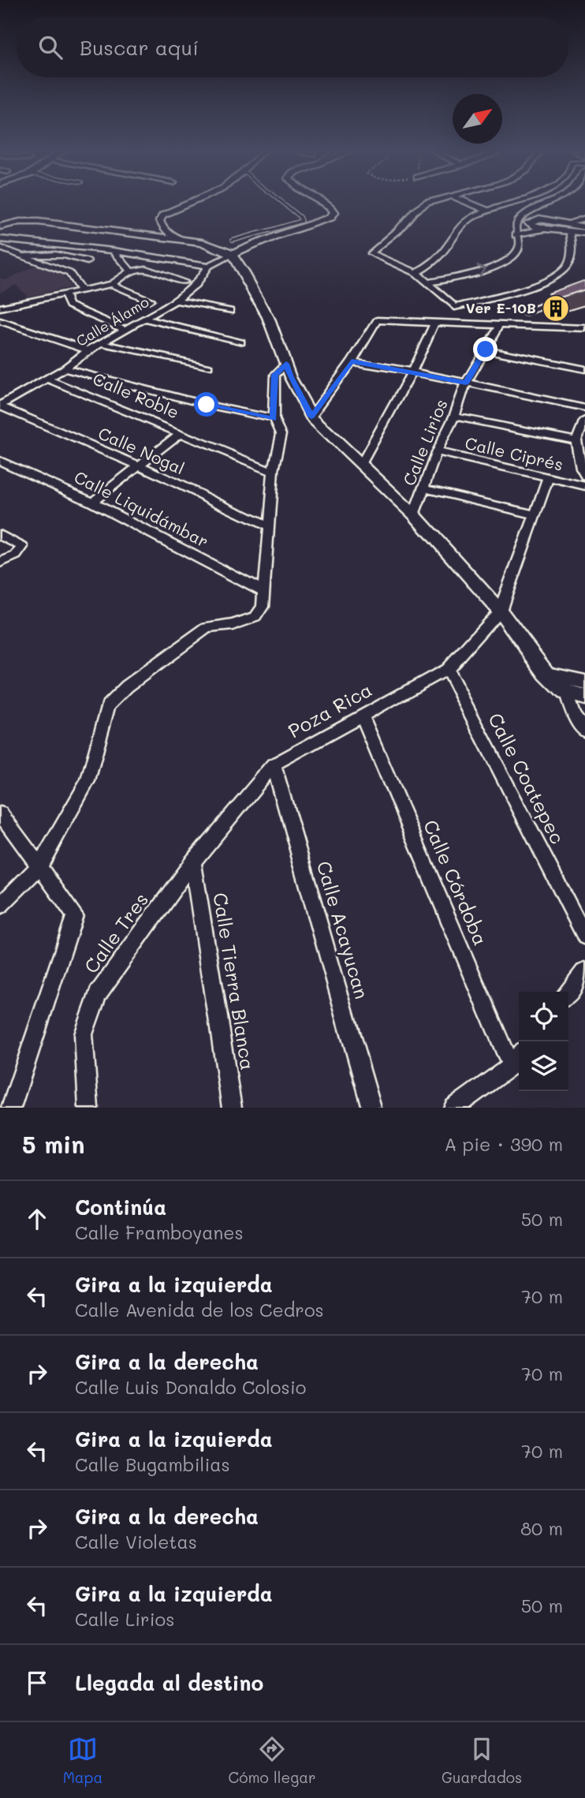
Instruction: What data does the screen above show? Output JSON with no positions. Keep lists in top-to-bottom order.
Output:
{
  "streets": {
    "street": [
      "Calle Álamo",
      "Calle Roble",
      "Calle Lirios",
      "Calle Nogal",
      "Calle Ciprés",
      "Calle Liquidámbar",
      "Poza Rica",
      "Calle Coatepec",
      "Calle Córdoba",
      "Calle Acayucan",
      "Calle Tres",
      "Calle Tierra Blanca"
    ]
  },
  "crossings": [
    ["Calle Álamo", "Calle Roble"],
    ["Calle Álamo", "Calle Nogal"],
    ["Calle Lirios", "Calle Ciprés"],
    ["Poza Rica", "Calle Coatepec"],
    ["Poza Rica", "Calle Córdoba"],
    ["Poza Rica", "Calle Acayucan"],
    ["Poza Rica", "Calle Tres"],
    ["Poza Rica", "Calle Tierra Blanca"],
    ["Calle Tres", "Calle Tierra Blanca"]
  ],
  "places": {
    "building": ["Ver E-10B"]
  },
  "north": "top right",
  "page": {
    "search": "Buscar aquí",
    "heading": ["5 min", "A pie · 390 m"],
    "list": [
      ["Continúa", "Calle Framboyanes", "50 m"],
      ["Gira a la izquierda", "Calle Avenida de los Cedros", "70 m"],
      ["Gira a la derecha", "Calle Luis Donaldo Colosio", "70 m"],
      ["Gira a la izquierda", "Calle Bugambilias", "70 m"],
      ["Gira a la derecha", "Calle Violetas", "80 m"],
      ["Gira a la izquierda", "Calle Lirios", "50 m"],
      "Llegada al destino"
    ],
    "nav": ["Mapa", "Cómo llegar", "Guardados"]
  }
}
